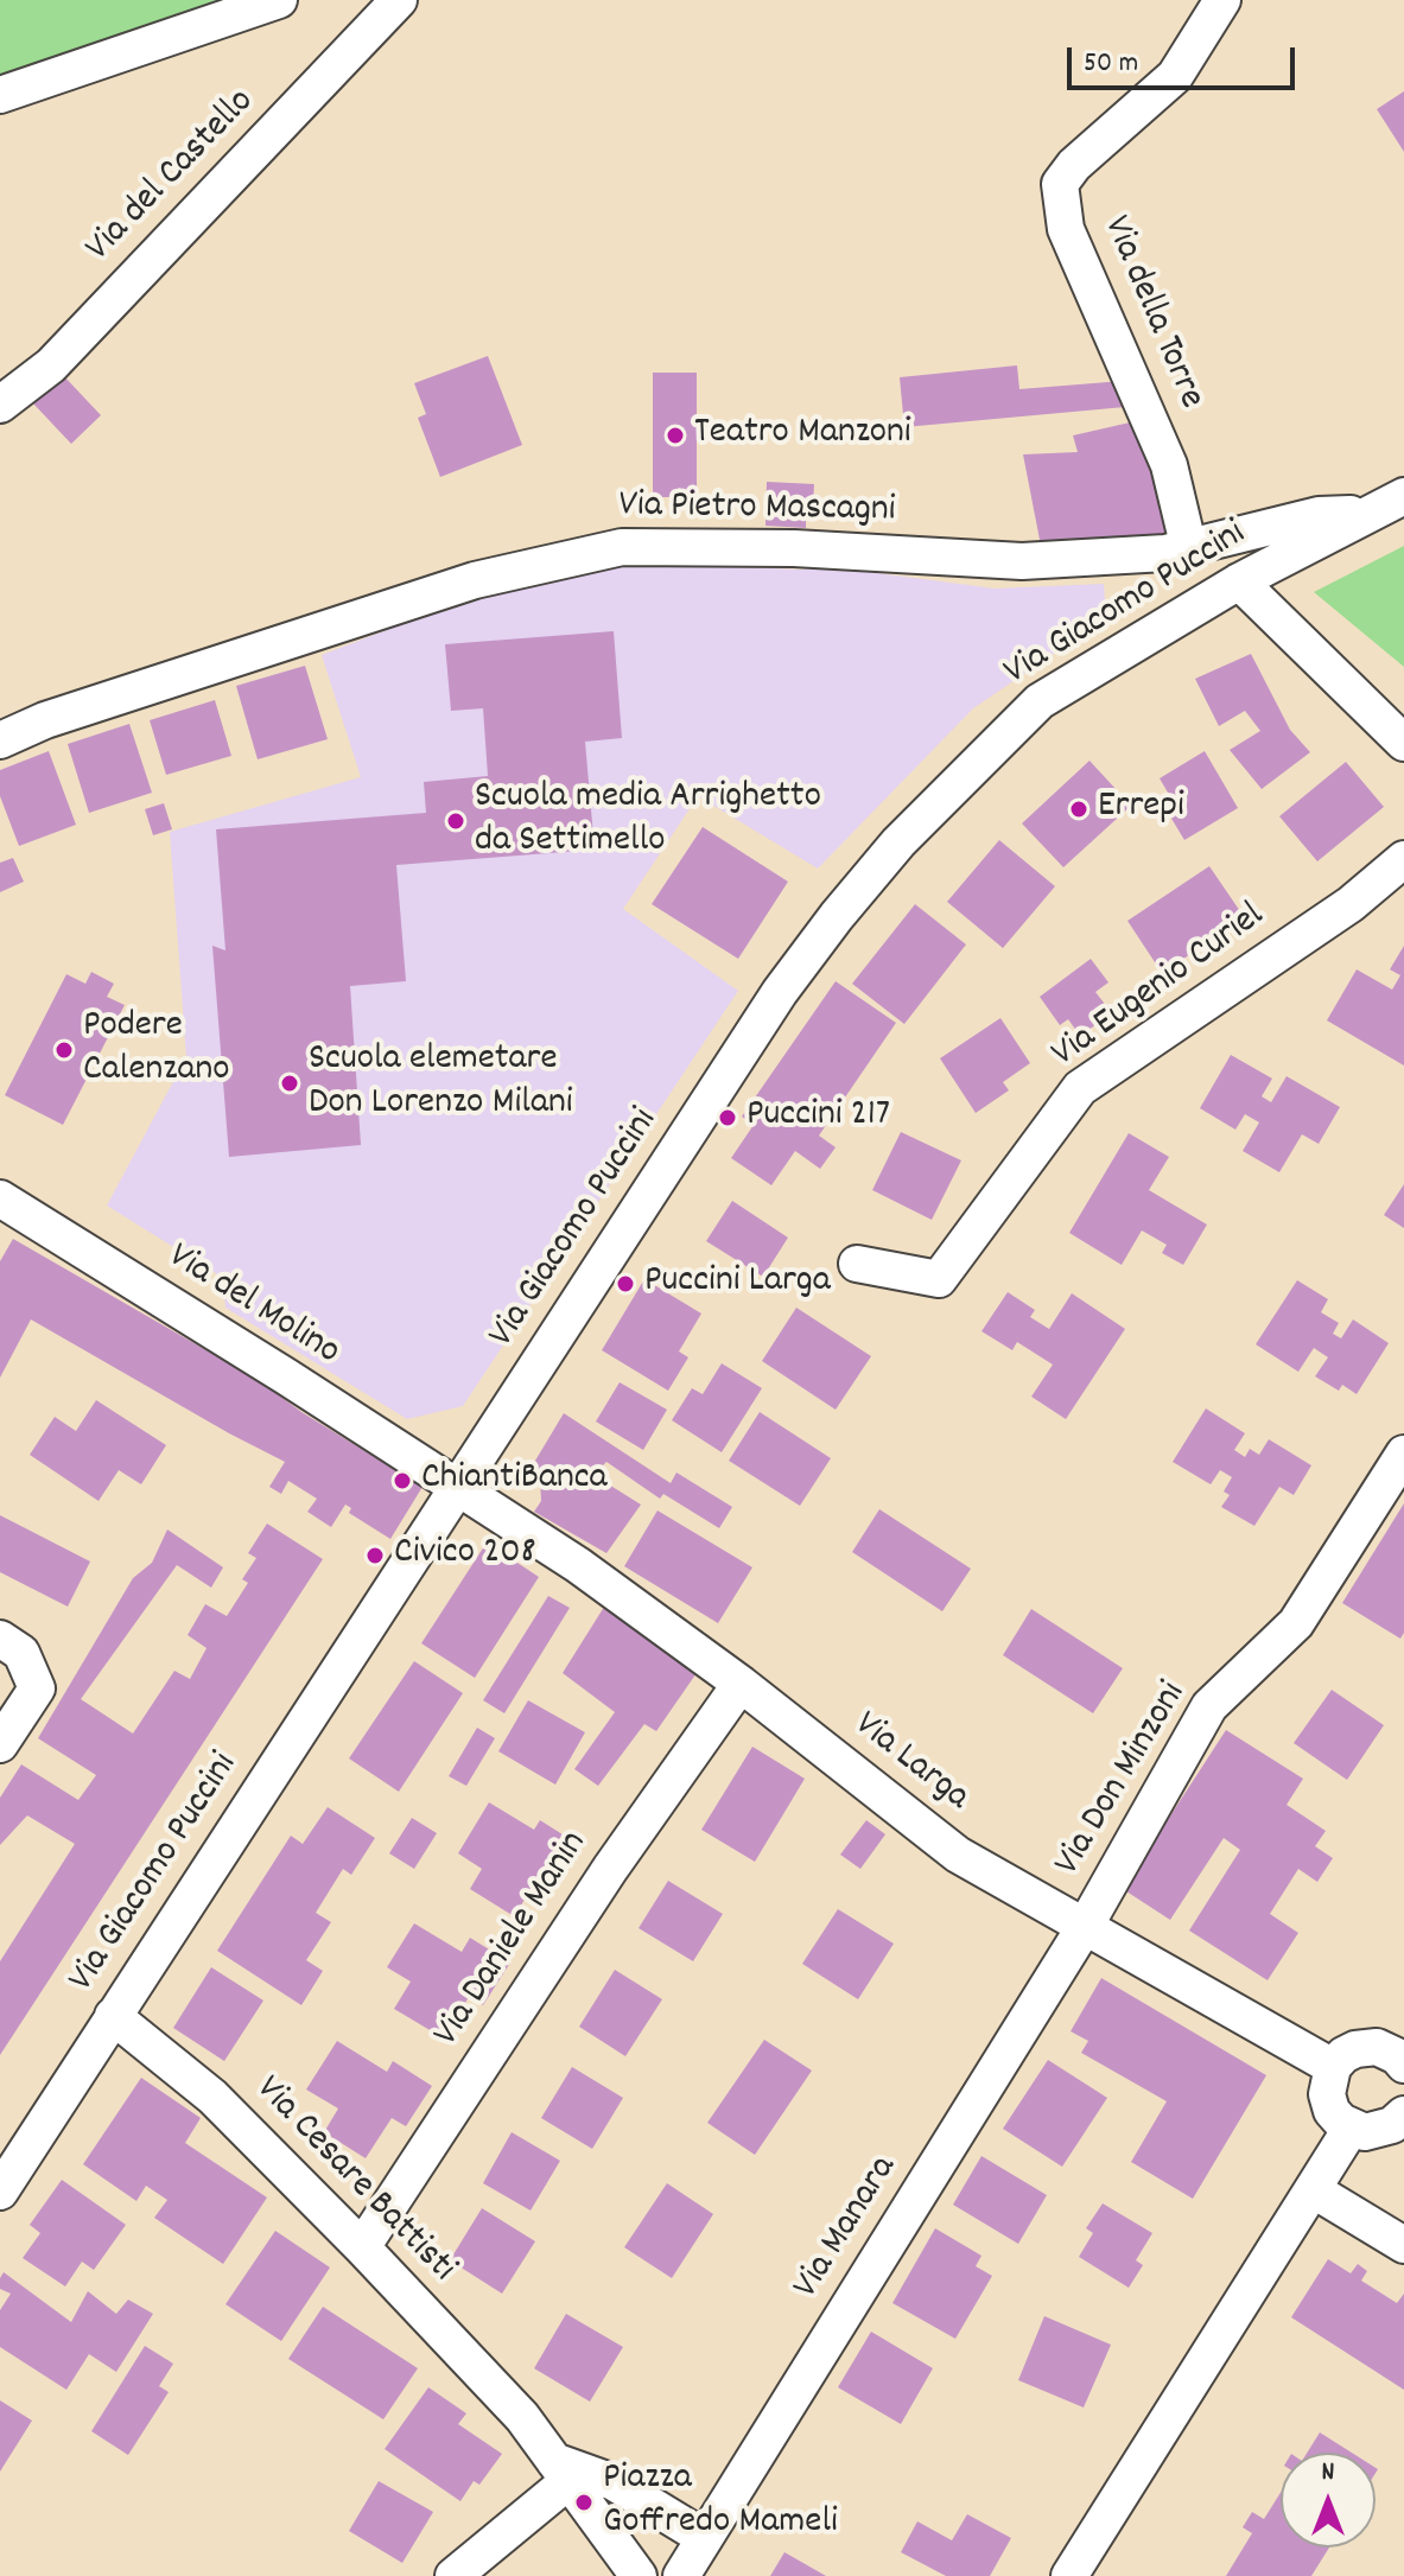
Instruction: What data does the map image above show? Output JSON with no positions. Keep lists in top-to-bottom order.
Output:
{
  "streets": {
    "street": [
      "Via del Castello",
      "Via della Torre",
      "Via Pietro Mascagni",
      "Via Giacomo Puccini",
      "Via Eugenio Curiel",
      "Via del Molino",
      "Via Larga",
      "Via Don Minzoni",
      "Via Daniele Manin",
      "Via Cesare Battisti",
      "Via Manara"
    ]
  },
  "crossings": [
    ["Via della Torre", "Via Pietro Mascagni"],
    ["Via Pietro Mascagni", "Via Giacomo Puccini"],
    ["Via Giacomo Puccini", "Via del Molino"],
    ["Via Giacomo Puccini", "Via Larga"],
    ["Via Giacomo Puccini", "Via Cesare Battisti"],
    ["Via del Molino", "Via Larga"],
    ["Via Larga", "Via Don Minzoni"],
    ["Via Larga", "Via Daniele Manin"],
    ["Via Larga", "Via Manara"],
    ["Via Don Minzoni", "Via Manara"],
    ["Via Daniele Manin", "Via Cesare Battisti"]
  ],
  "places": [
    "Teatro Manzoni",
    "Errepi",
    "Scuola media Arrighetto da Settimello",
    "Podere Calenzano",
    "Scuola elemetare Don Lorenzo Milani",
    "Puccini 217",
    "Puccini Larga",
    "ChiantiBanca",
    "Civico 208",
    "Piazza Goffredo Mameli"
  ],
  "scale_bar": "50 m",
  "north": "top"
}
